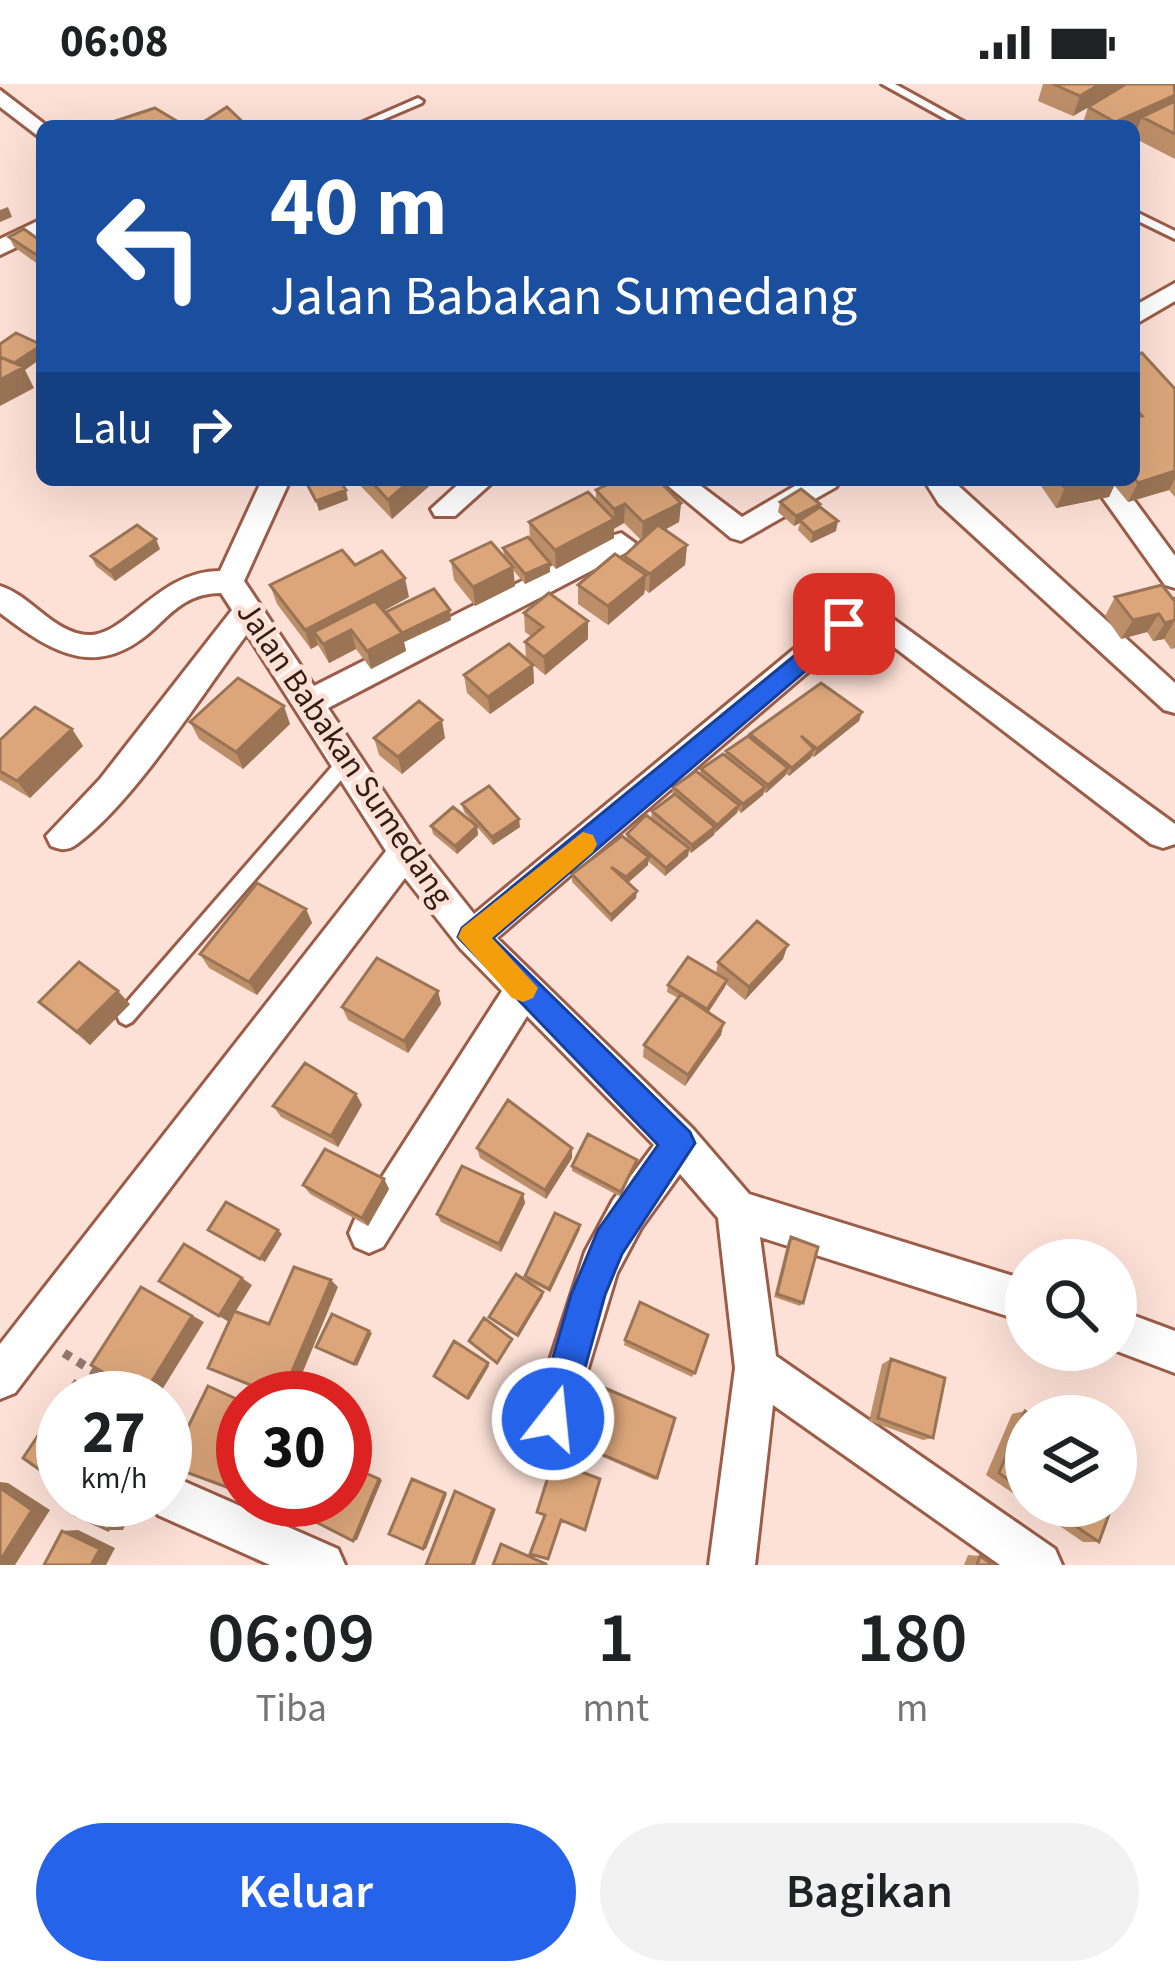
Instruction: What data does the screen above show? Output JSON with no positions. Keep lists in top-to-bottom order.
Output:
{
  "streets": {
    "street": ["Jalan Babakan Sumedang"]
  },
  "page": {
    "status": "06:08",
    "turn": ["40 m", "Jalan Babakan Sumedang"],
    "then": "Lalu",
    "speed": "27 km/h",
    "limit": "30",
    "eta": [
      "06:09",
      "Tiba",
      "1",
      "mnt",
      "180",
      "m"
    ],
    "buttons": ["Keluar", "Bagikan"]
  }
}
